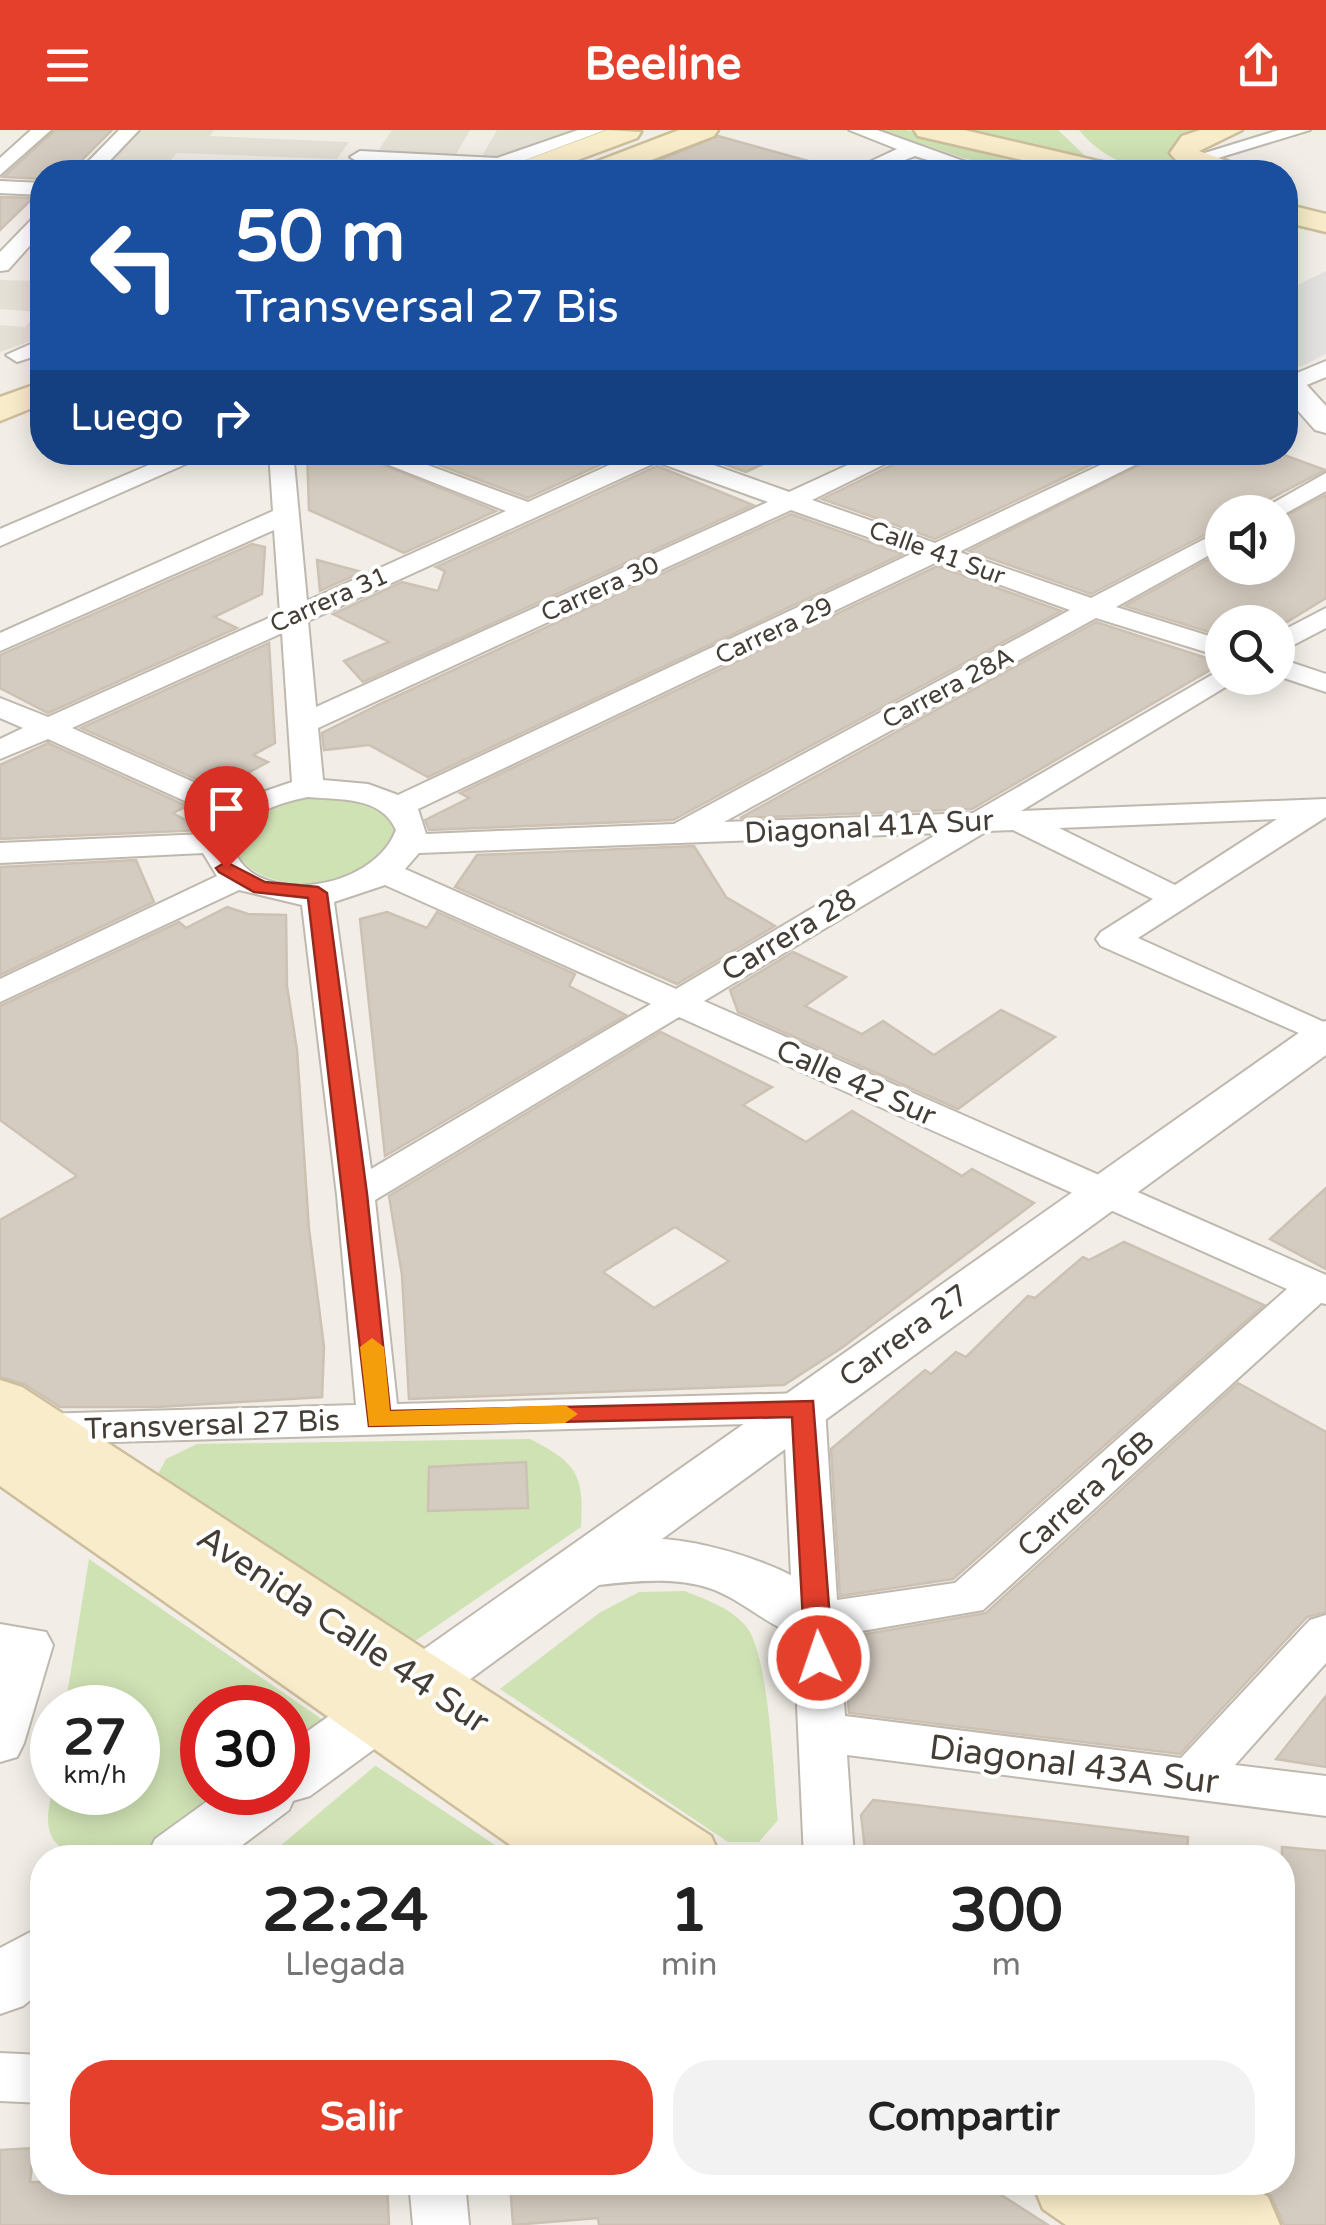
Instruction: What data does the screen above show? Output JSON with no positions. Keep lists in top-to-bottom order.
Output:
{
  "streets": {
    "main road": ["Avenida Calle 44 Sur"],
    "street": [
      "Calle 41 Sur",
      "Carrera 30",
      "Carrera 31",
      "Carrera 29",
      "Carrera 28A",
      "Diagonal 41A Sur",
      "Carrera 28",
      "Calle 42 Sur",
      "Carrera 27",
      "Transversal 27 Bis",
      "Carrera 26B",
      "Diagonal 43A Sur"
    ]
  },
  "crossings": [
    ["Calle 41 Sur", "Carrera 30"],
    ["Calle 41 Sur", "Carrera 29"],
    ["Calle 41 Sur", "Carrera 28A"],
    ["Carrera 28A", "Diagonal 41A Sur"],
    ["Diagonal 41A Sur", "Carrera 28"],
    ["Carrera 28", "Calle 42 Sur"],
    ["Calle 42 Sur", "Carrera 27"],
    ["Calle 42 Sur", "Carrera 26B"],
    ["Carrera 27", "Transversal 27 Bis"],
    ["Carrera 27", "Avenida Calle 44 Sur"],
    ["Transversal 27 Bis", "Avenida Calle 44 Sur"]
  ],
  "page": {
    "header": "Beeline",
    "turn": ["50 m", "Transversal 27 Bis"],
    "then": "Luego",
    "speed": "27 km/h",
    "limit": "30",
    "eta": [
      "22:24",
      "Llegada",
      "1",
      "min",
      "300",
      "m"
    ],
    "buttons": ["Salir", "Compartir"]
  }
}
